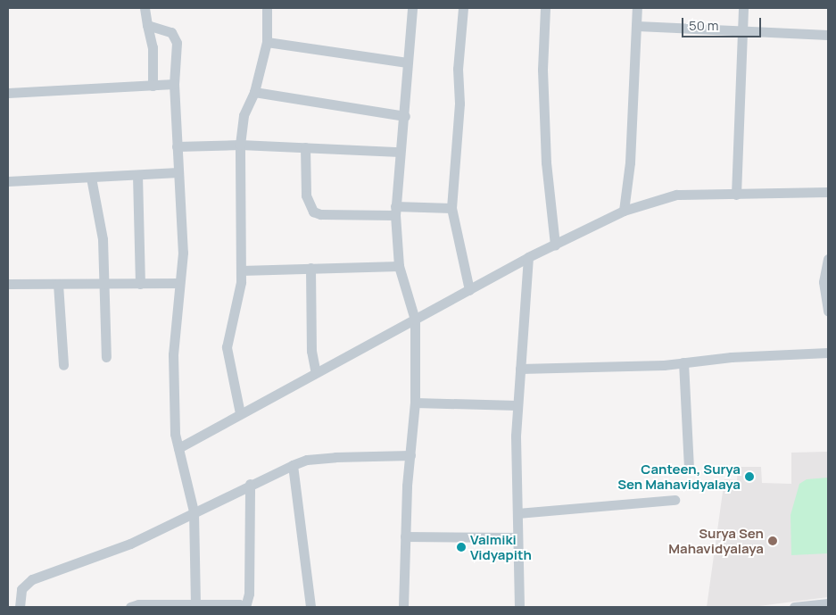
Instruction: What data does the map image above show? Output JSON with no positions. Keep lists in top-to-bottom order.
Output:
{
  "places": ["Canteen, Surya Sen Mahavidyalaya", "Surya Sen Mahavidyalaya", "Valmiki Vidyapith"],
  "scale_bar": "50 m"
}
